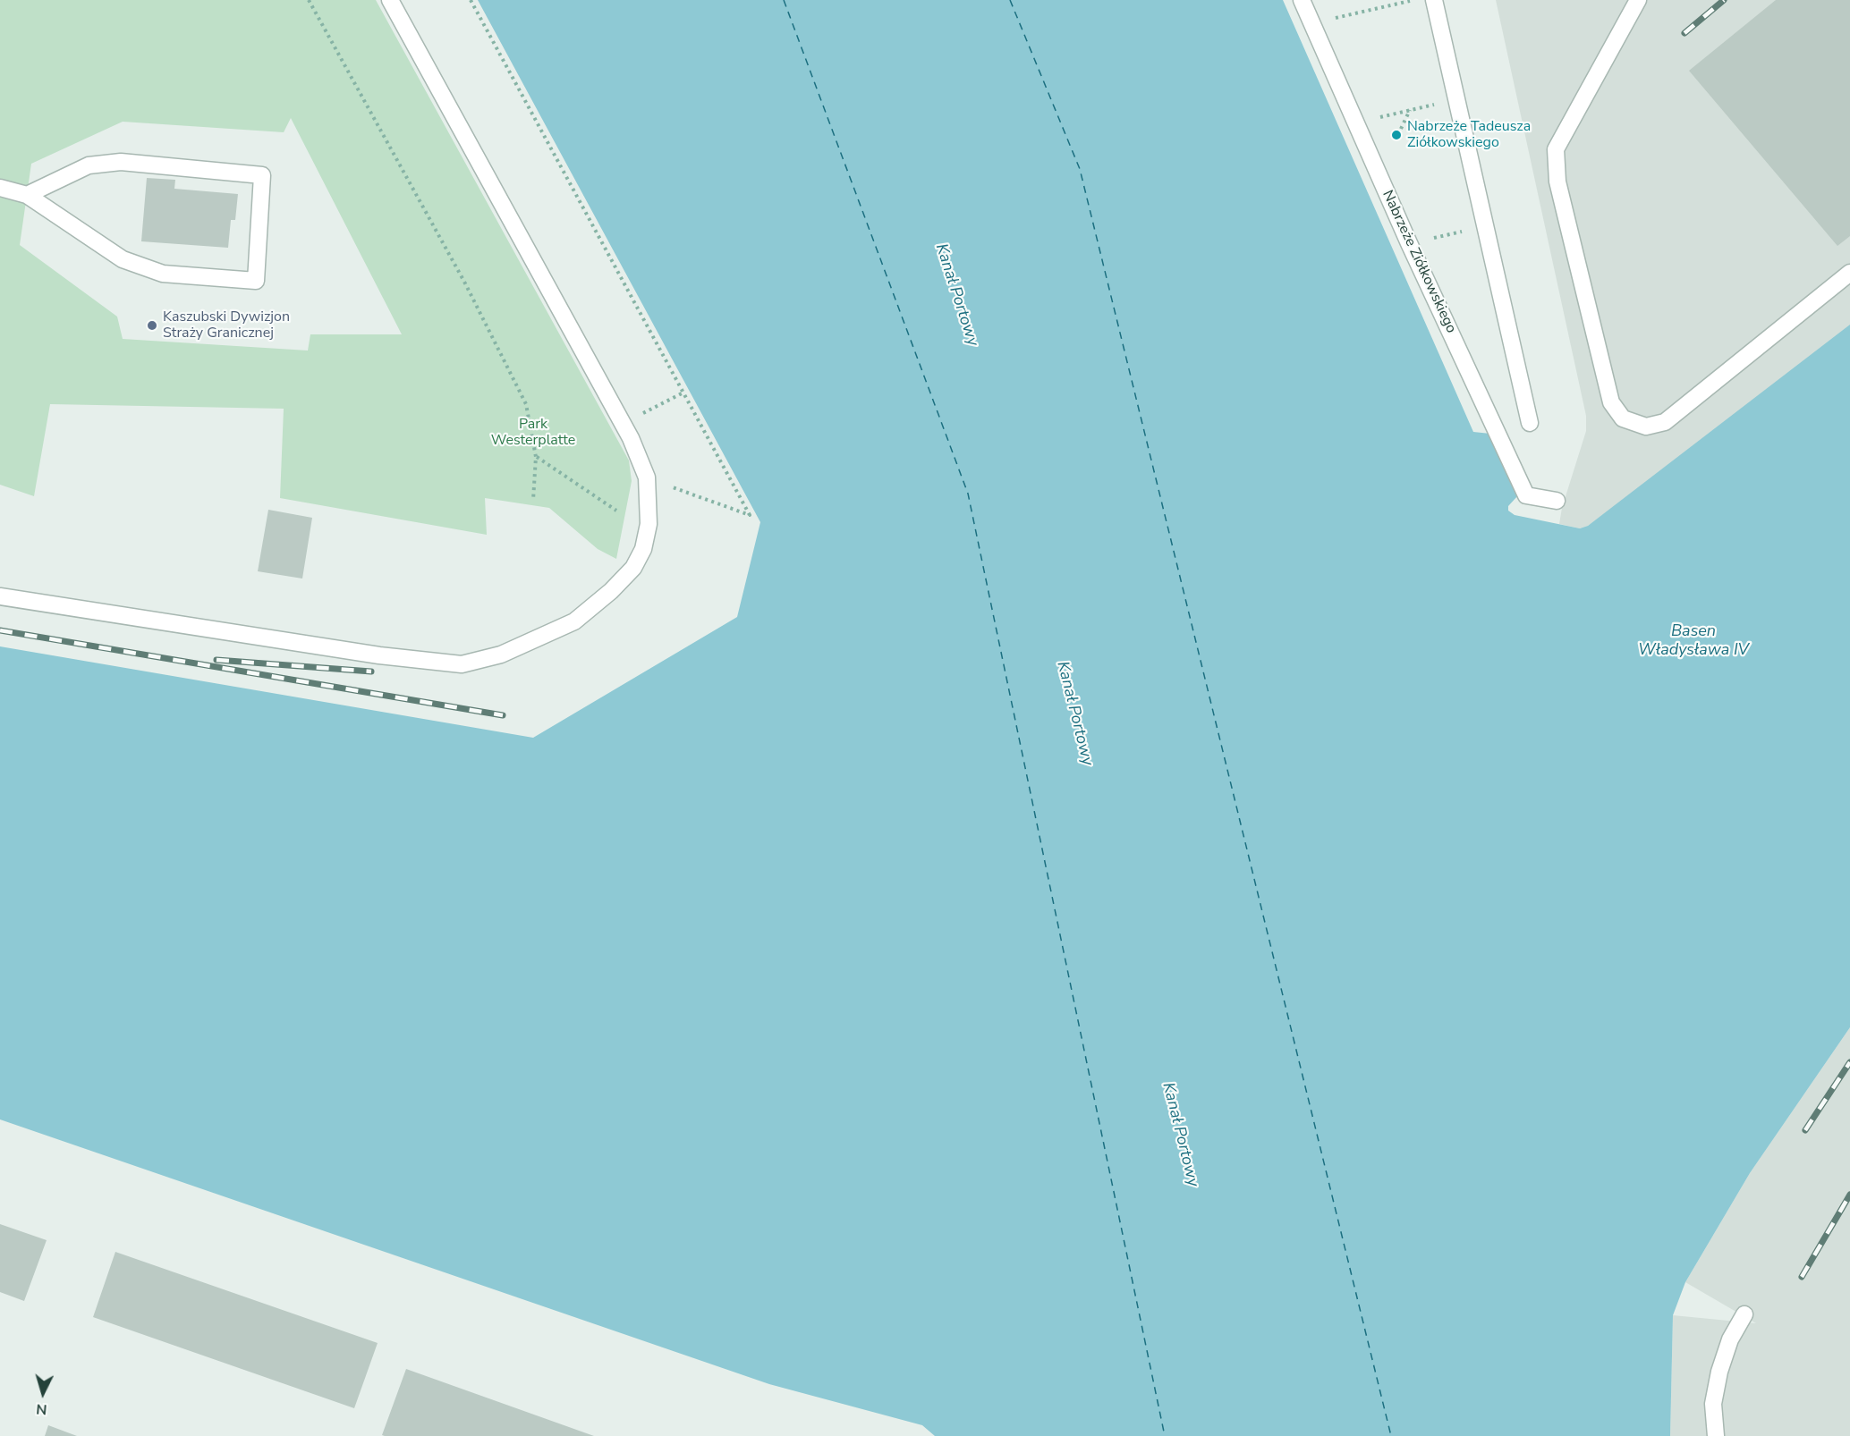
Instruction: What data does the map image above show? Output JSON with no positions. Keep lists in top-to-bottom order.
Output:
{
  "streets": {
    "street": ["Nabrzeże Ziółkowskiego"]
  },
  "water": ["Kanał Portowy", "Basen Władysława IV"],
  "parks": ["Park Westerplatte"],
  "places": ["Nabrzeże Tadeusza Ziółkowskiego", "Kaszubski Dywizjon Straży Granicznej"],
  "north": "bottom"
}
